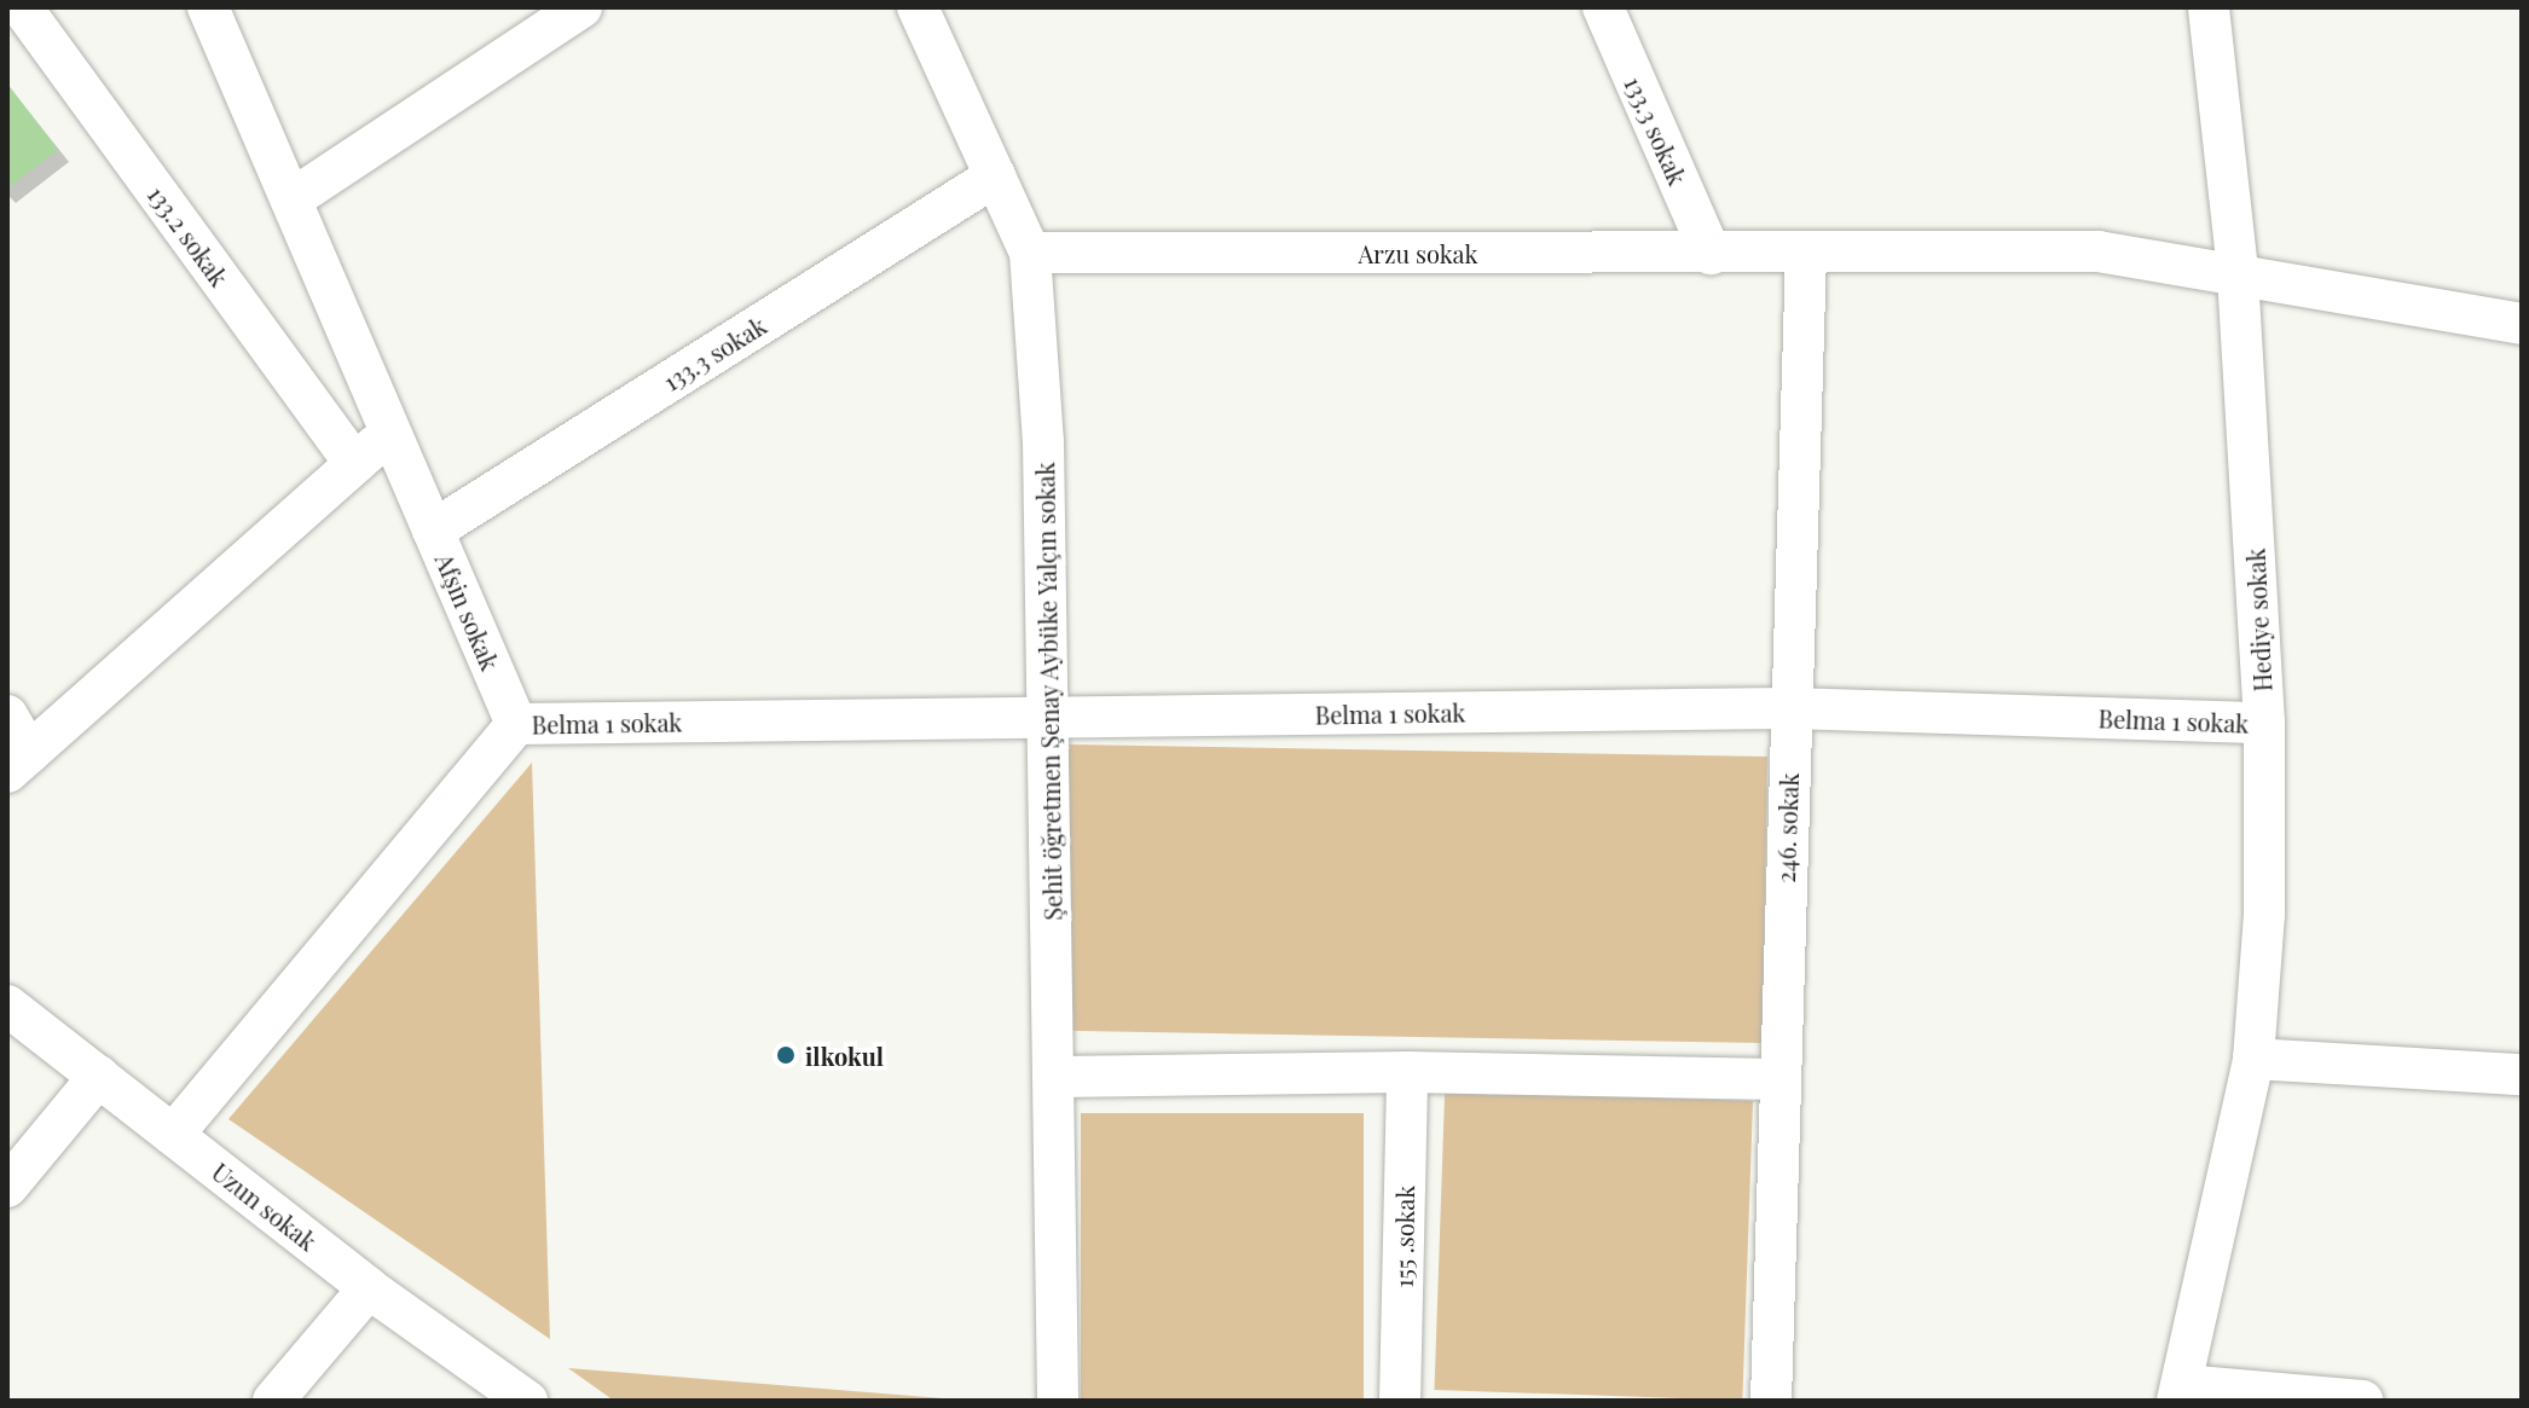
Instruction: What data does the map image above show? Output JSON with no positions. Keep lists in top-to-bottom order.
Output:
{
  "streets": {
    "street": [
      "133.3 sokak",
      "133.2 sokak",
      "Arzu sokak",
      "Afşin sokak",
      "Hediye sokak",
      "Şehit öğretmen Şenay Aybüke Yalçın sokak",
      "Belma 1 sokak",
      "246. sokak",
      "Uzun sokak",
      "155 .sokak"
    ]
  },
  "crossings": [
    ["133.3 sokak", "Arzu sokak"],
    ["133.3 sokak", "Afşin sokak"],
    ["133.3 sokak", "Şehit öğretmen Şenay Aybüke Yalçın sokak"],
    ["Arzu sokak", "Hediye sokak"],
    ["Arzu sokak", "Şehit öğretmen Şenay Aybüke Yalçın sokak"],
    ["Arzu sokak", "246. sokak"],
    ["Afşin sokak", "Belma 1 sokak"],
    ["Hediye sokak", "Belma 1 sokak"],
    ["Şehit öğretmen Şenay Aybüke Yalçın sokak", "Belma 1 sokak"],
    ["Belma 1 sokak", "246. sokak"]
  ],
  "places": ["ilkokul"]
}
